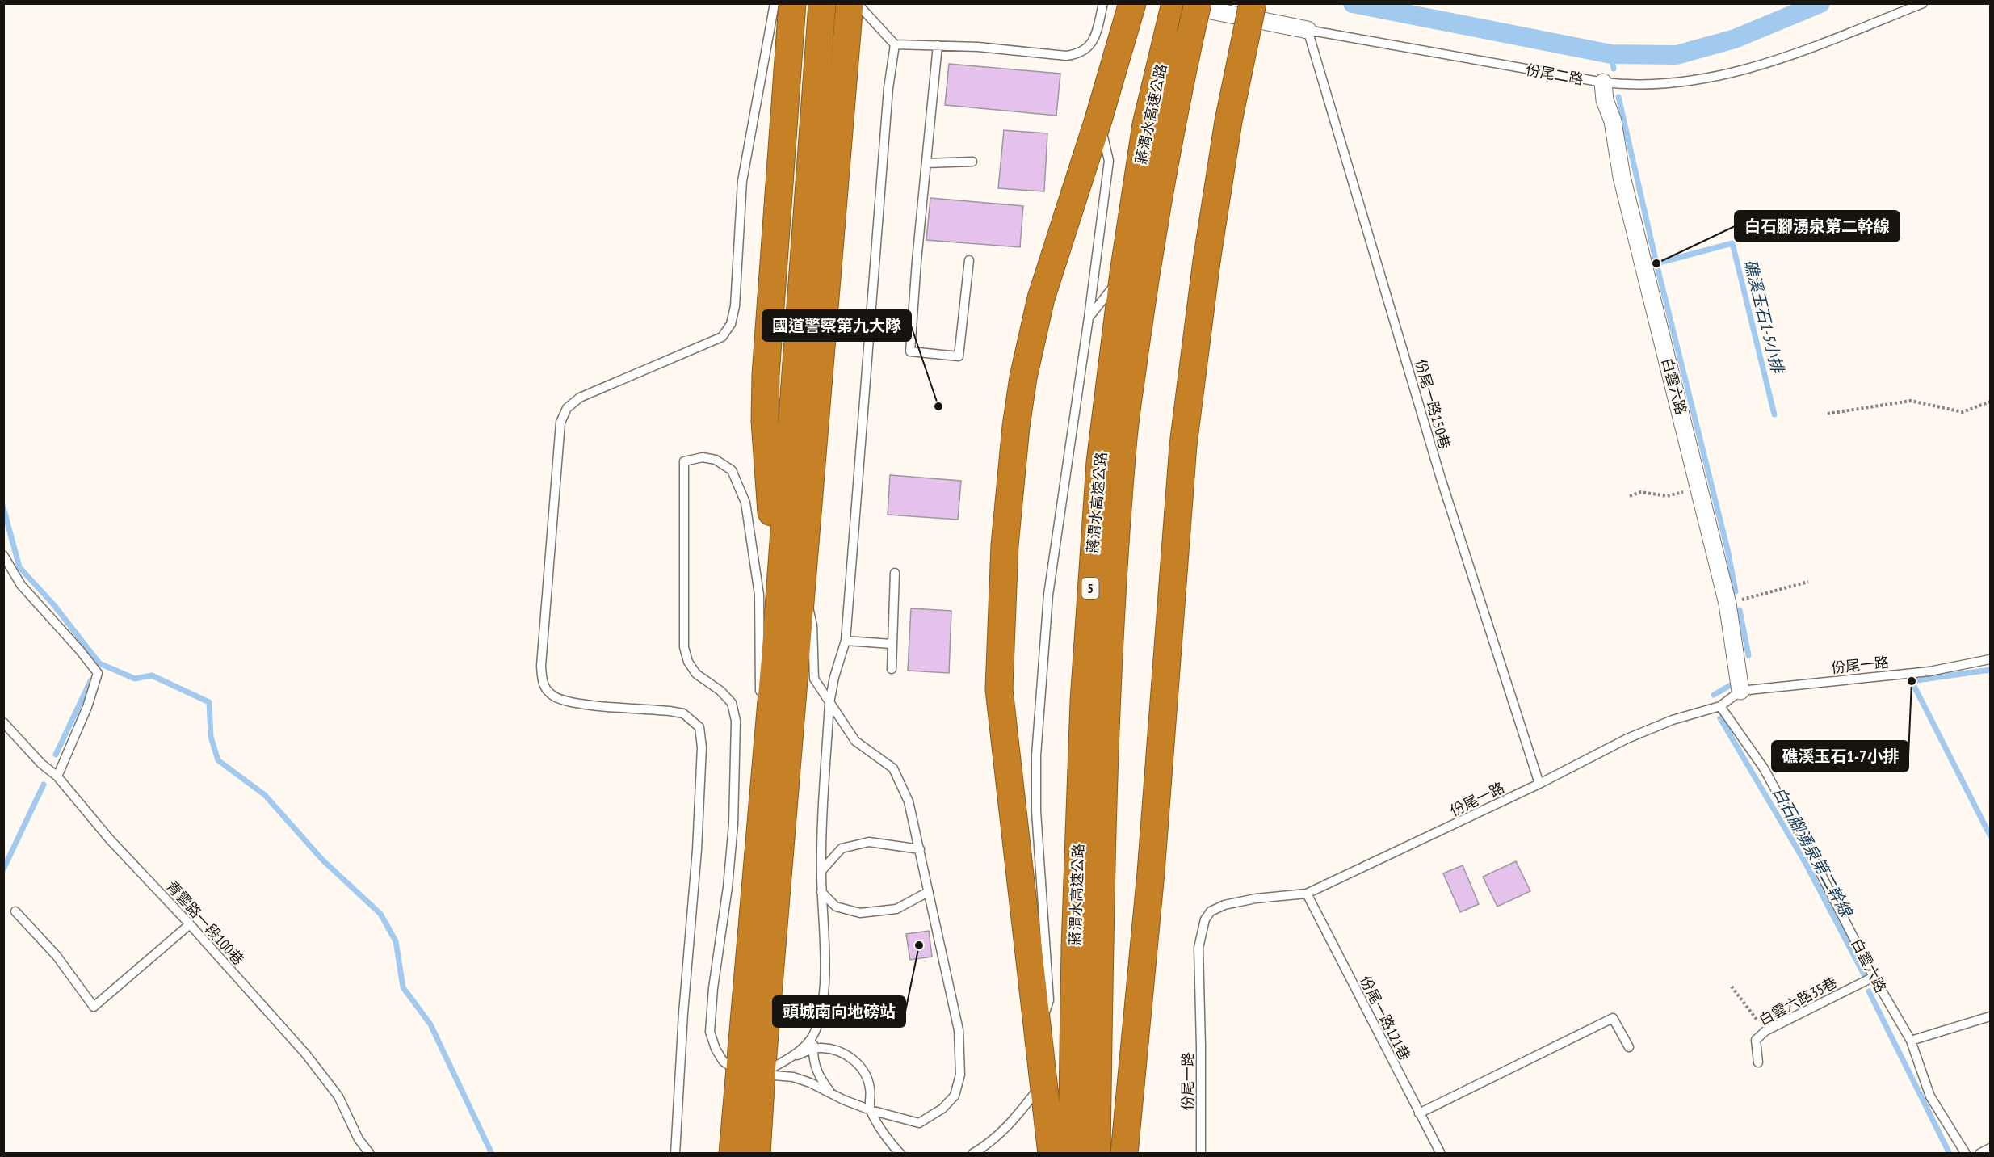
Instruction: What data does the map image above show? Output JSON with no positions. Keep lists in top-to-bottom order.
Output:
{
  "streets": {
    "highway": ["蔣渭水高速公路", "5"],
    "street": ["份尾二路", "白雲六路"],
    "lane": [
      "份尾一路150巷",
      "份尾一路",
      "青雲路一段100巷",
      "白雲六路35巷",
      "份尾一路121巷"
    ]
  },
  "crossings": [
    ["份尾二路", "蔣渭水高速公路"],
    ["份尾二路", "白雲六路"],
    ["份尾二路", "份尾一路150巷"],
    ["白雲六路", "份尾一路"],
    ["白雲六路", "白雲六路35巷"],
    ["份尾一路150巷", "份尾一路"],
    ["份尾一路", "份尾一路121巷"]
  ],
  "water": ["礁溪玉石1-5小排", "白石腳湧泉第二幹線"],
  "places": [
    "白石腳湧泉第二幹線",
    "國道警察第九大隊",
    "礁溪玉石1-7小排",
    "頭城南向地磅站"
  ]
}
